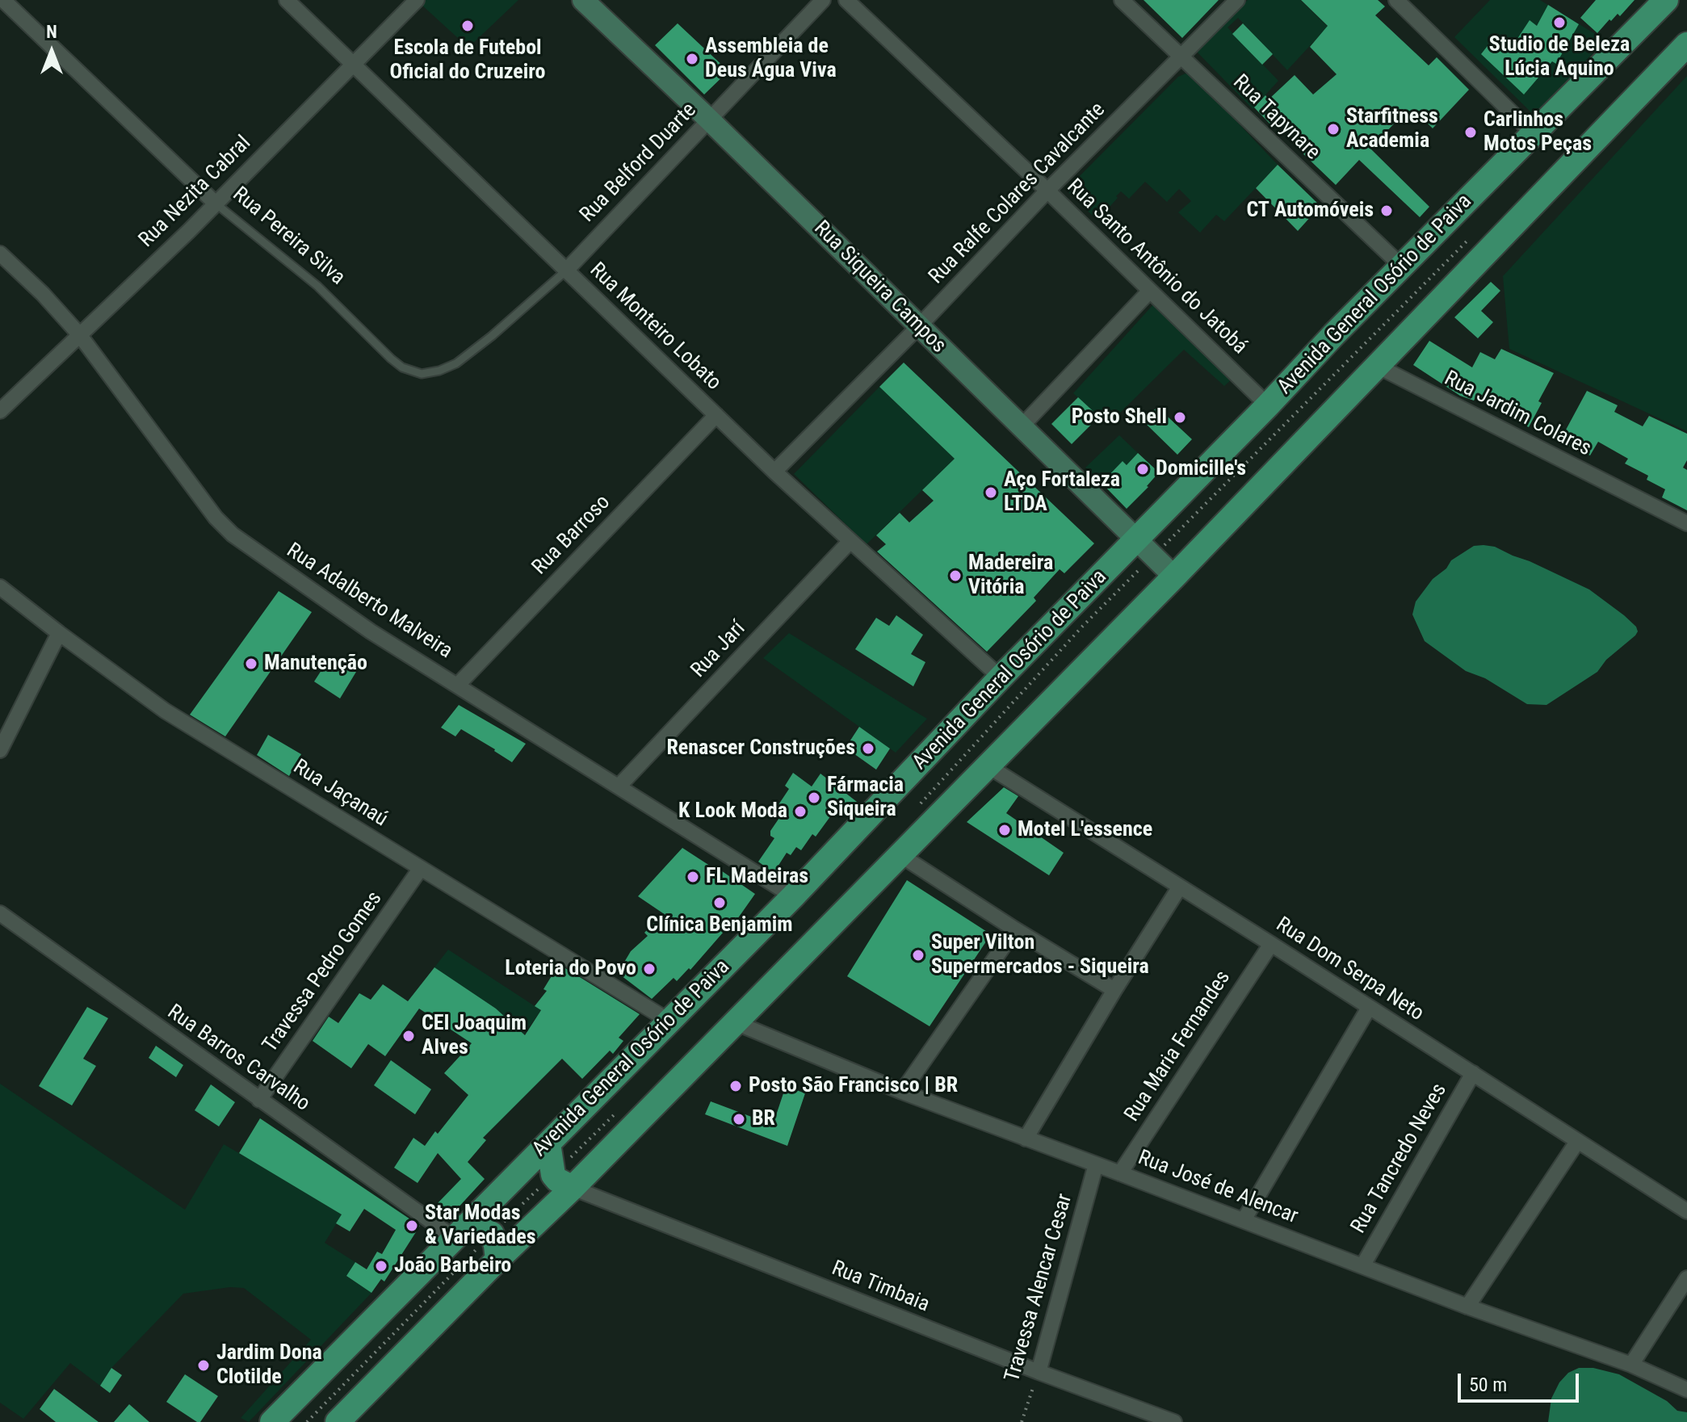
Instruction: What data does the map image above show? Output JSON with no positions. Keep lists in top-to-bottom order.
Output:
{
  "streets": {
    "main road": ["Avenida General Osório de Paiva"],
    "street": [
      "Rua Tapynare",
      "Rua Belford Duarte",
      "Rua Nezita Cabral",
      "Rua Ralfe Colares Cavalcante",
      "Rua Pereira Silva",
      "Rua Santo Antônio do Jatobá",
      "Rua Siqueira Campos",
      "Rua Monteiro Lobato",
      "Rua Jardim Colares",
      "Rua Barroso",
      "Rua Adalberto Malveira",
      "Rua Jarí",
      "Rua Jaçanaú",
      "Rua Dom Serpa Neto",
      "Travessa Pedro Gomes",
      "Rua Maria Fernandes",
      "Rua Barros Carvalho",
      "Rua Tancredo Neves",
      "Rua José de Alencar",
      "Rua Timbaia",
      "Travessa Alencar Cesar"
    ]
  },
  "crossings": [
    ["Rua Tapynare", "Rua Ralfe Colares Cavalcante"],
    ["Rua Tapynare", "Avenida General Osório de Paiva"],
    ["Rua Belford Duarte", "Rua Pereira Silva"],
    ["Rua Belford Duarte", "Rua Siqueira Campos"],
    ["Rua Belford Duarte", "Rua Monteiro Lobato"],
    ["Rua Nezita Cabral", "Rua Pereira Silva"],
    ["Rua Nezita Cabral", "Rua Monteiro Lobato"],
    ["Rua Nezita Cabral", "Rua Adalberto Malveira"],
    ["Rua Ralfe Colares Cavalcante", "Rua Santo Antônio do Jatobá"],
    ["Rua Ralfe Colares Cavalcante", "Rua Siqueira Campos"],
    ["Rua Ralfe Colares Cavalcante", "Rua Monteiro Lobato"],
    ["Rua Pereira Silva", "Rua Monteiro Lobato"],
    ["Rua Santo Antônio do Jatobá", "Avenida General Osório de Paiva"],
    ["Rua Siqueira Campos", "Avenida General Osório de Paiva"],
    ["Avenida General Osório de Paiva", "Rua Monteiro Lobato"],
    ["Avenida General Osório de Paiva", "Rua Adalberto Malveira"],
    ["Avenida General Osório de Paiva", "Rua Jaçanaú"],
    ["Avenida General Osório de Paiva", "Rua Barros Carvalho"],
    ["Rua Monteiro Lobato", "Rua Barroso"],
    ["Rua Monteiro Lobato", "Rua Jarí"],
    ["Rua Barroso", "Rua Adalberto Malveira"],
    ["Rua Adalberto Malveira", "Rua Jarí"],
    ["Rua Jaçanaú", "Travessa Pedro Gomes"],
    ["Rua Dom Serpa Neto", "Rua Maria Fernandes"],
    ["Rua Dom Serpa Neto", "Rua Tancredo Neves"],
    ["Travessa Pedro Gomes", "Rua Barros Carvalho"],
    ["Rua Maria Fernandes", "Rua José de Alencar"],
    ["Rua Tancredo Neves", "Rua José de Alencar"],
    ["Rua José de Alencar", "Travessa Alencar Cesar"],
    ["Rua Timbaia", "Travessa Alencar Cesar"]
  ],
  "places": [
    "Studio de Beleza Lúcia Aquino",
    "Escola de Futebol Oficial do Cruzeiro",
    "Assembleia de Deus Água Viva",
    "Starfitness Academia",
    "Carlinhos Motos Peças",
    "CT Automóveis",
    "Posto Shell",
    "Domicille's",
    "Aço Fortaleza LTDA",
    "Madereira Vitória",
    "Manutenção",
    "Renascer Construções",
    "Fármacia Siqueira",
    "K Look Moda",
    "Motel L'essence",
    "FL Madeiras",
    "Clínica Benjamim",
    "Super Vilton Supermercados - Siqueira",
    "Loteria do Povo",
    "CEI Joaquim Alves",
    "Posto São Francisco | BR",
    "BR",
    "Star Modas & Variedades",
    "João Barbeiro",
    "Jardim Dona Clotilde"
  ],
  "scale_bar": "50 m",
  "north": "top"
}
